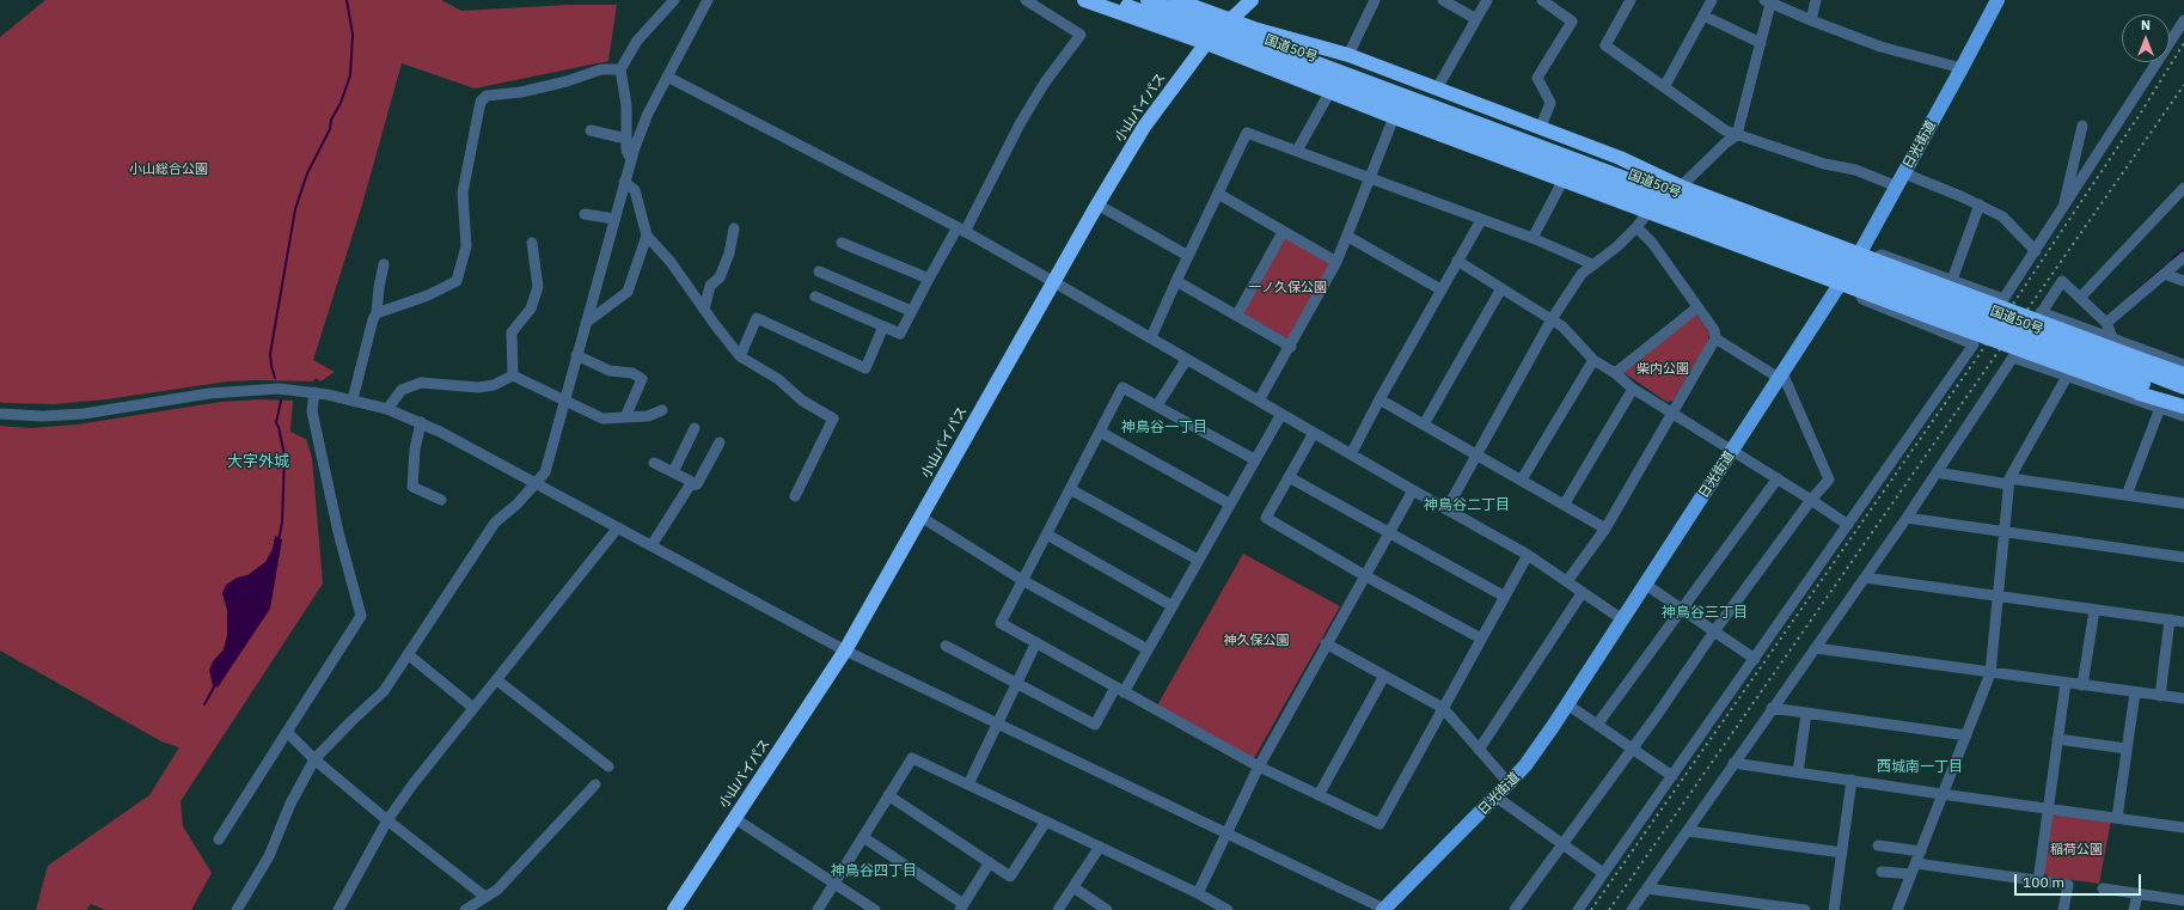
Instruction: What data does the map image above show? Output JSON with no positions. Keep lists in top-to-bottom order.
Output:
{
  "streets": {
    "highway": ["国道50号", "小山バイパス"],
    "main road": ["日光街道"]
  },
  "districts": [
    "神鳥谷一丁目",
    "大字外城",
    "神鳥谷二丁目",
    "神鳥谷三丁目",
    "西城南一丁目",
    "神鳥谷四丁目"
  ],
  "parks": [
    "小山総合公園",
    "一ノ久保公園",
    "柴内公園",
    "神久保公園",
    "稲荷公園"
  ],
  "scale_bar": "100 m",
  "north": "top"
}
